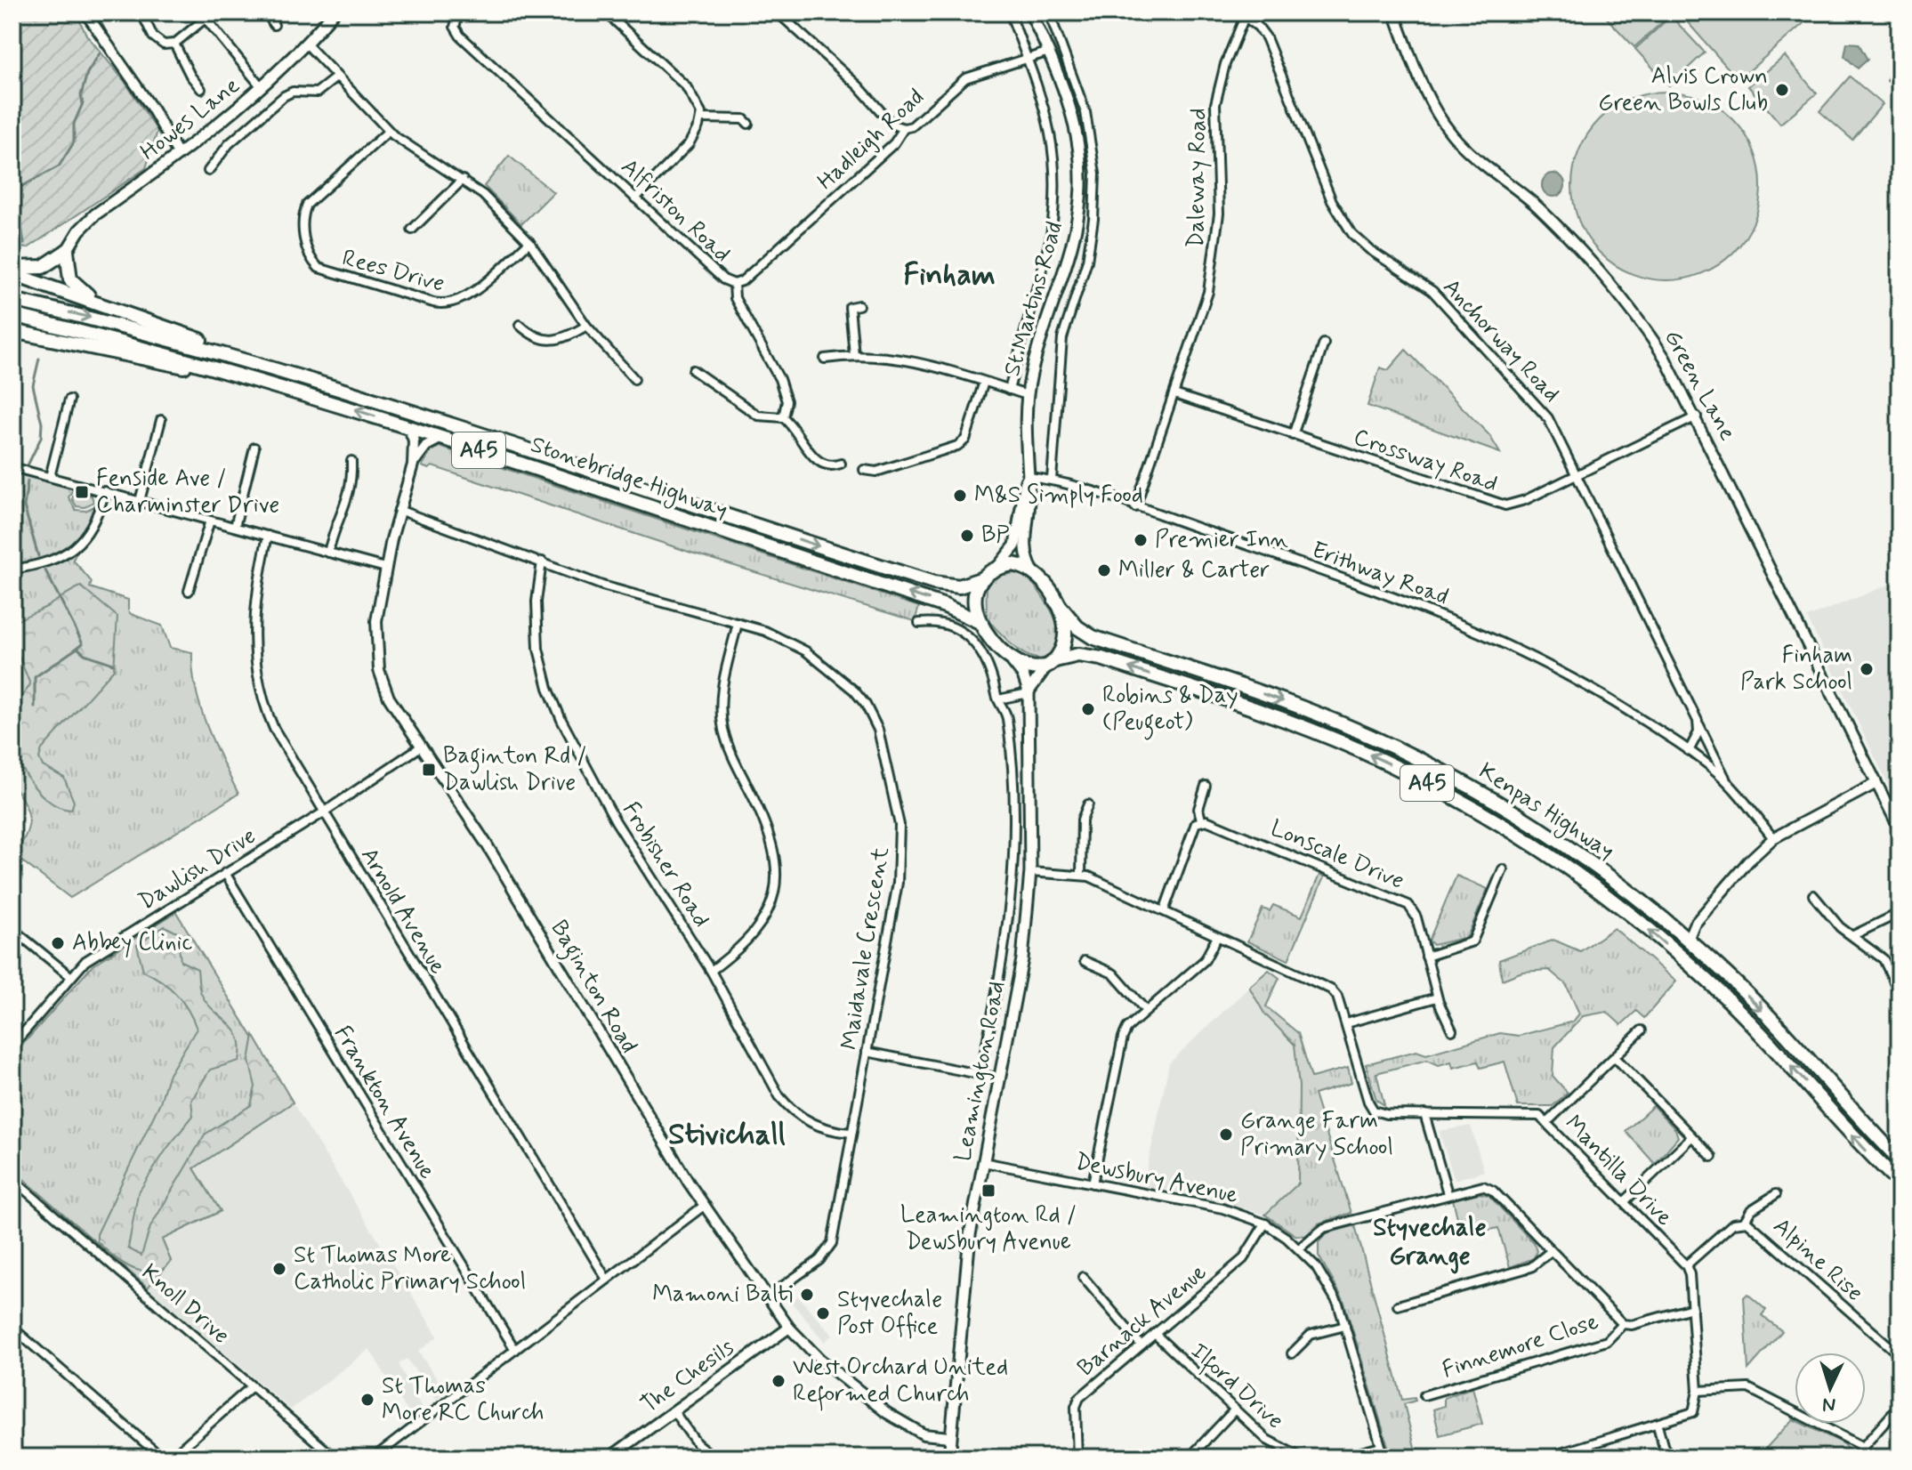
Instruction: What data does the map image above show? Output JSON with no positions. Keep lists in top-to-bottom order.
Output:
{
  "streets": {
    "highway": ["A45", "Stonebridge Highway", "Kenpas Highway"],
    "main road": ["Howes Lane", "St Martins Road", "Leamington Road"],
    "street": [
      "Hadleigh Road",
      "Daleway Road",
      "Alfriston Road",
      "Rees Drive",
      "Anchorway Road",
      "Green Lane",
      "Crossway Road",
      "Erithway Road",
      "Lonscale Drive",
      "Frobisher Road",
      "Dawlish Drive",
      "Arnold Avenue",
      "Maidavale Crescent",
      "Baginton Road",
      "Frankton Avenue",
      "Mantilla Drive",
      "Dewsbury Avenue",
      "Alpine Rise",
      "Knoll Drive",
      "Barnack Avenue",
      "Finnemore Close",
      "The Chesils",
      "Ilford Drive"
    ]
  },
  "crossings": [
    ["Hadleigh Road", "Alfriston Road"],
    ["Hadleigh Road", "St Martins Road"],
    ["Daleway Road", "Anchorway Road"],
    ["Daleway Road", "Crossway Road"],
    ["Daleway Road", "Erithway Road"],
    ["St Martins Road", "Stonebridge Highway"],
    ["St Martins Road", "Erithway Road"],
    ["St Martins Road", "Kenpas Highway"],
    ["St Martins Road", "Leamington Road"],
    ["Anchorway Road", "Crossway Road"],
    ["Anchorway Road", "Erithway Road"],
    ["Green Lane", "Crossway Road"],
    ["A45", "Stonebridge Highway"],
    ["Stonebridge Highway", "Kenpas Highway"],
    ["Stonebridge Highway", "Baginton Road"],
    ["Stonebridge Highway", "Leamington Road"],
    ["Kenpas Highway", "Leamington Road"],
    ["Frobisher Road", "Maidavale Crescent"],
    ["Dawlish Drive", "Arnold Avenue"],
    ["Dawlish Drive", "Baginton Road"],
    ["Dawlish Drive", "Frankton Avenue"],
    ["Maidavale Crescent", "Baginton Road"],
    ["Baginton Road", "Leamington Road"],
    ["Baginton Road", "The Chesils"],
    ["Leamington Road", "Mantilla Drive"],
    ["Leamington Road", "Dewsbury Avenue"],
    ["Mantilla Drive", "Alpine Rise"],
    ["Dewsbury Avenue", "Barnack Avenue"],
    ["Barnack Avenue", "Ilford Drive"]
  ],
  "districts": ["Finham", "Stivichall", "Styvechale Grange"],
  "places": {
    "other": [
      "Alvis Crown Green Bowls Club",
      "M&S Simply Food",
      "BP",
      "Premier Inn",
      "Miller & Carter",
      "Finham Park School",
      "Robins & Day (Peugeot)",
      "Abbey Clinic",
      "Grange Farm Primary School",
      "St Thomas More Catholic Primary School",
      "Mamoni Balti",
      "Styvechale Post Office",
      "West Orchard United Reformed Church",
      "St Thomas More RC Church"
    ],
    "transit": ["Fenside Ave / Charminster Drive", "Baginton Rd / Dawlish Drive", "Leamington Rd / Dewsbury Avenue"]
  },
  "north": "bottom"
}
